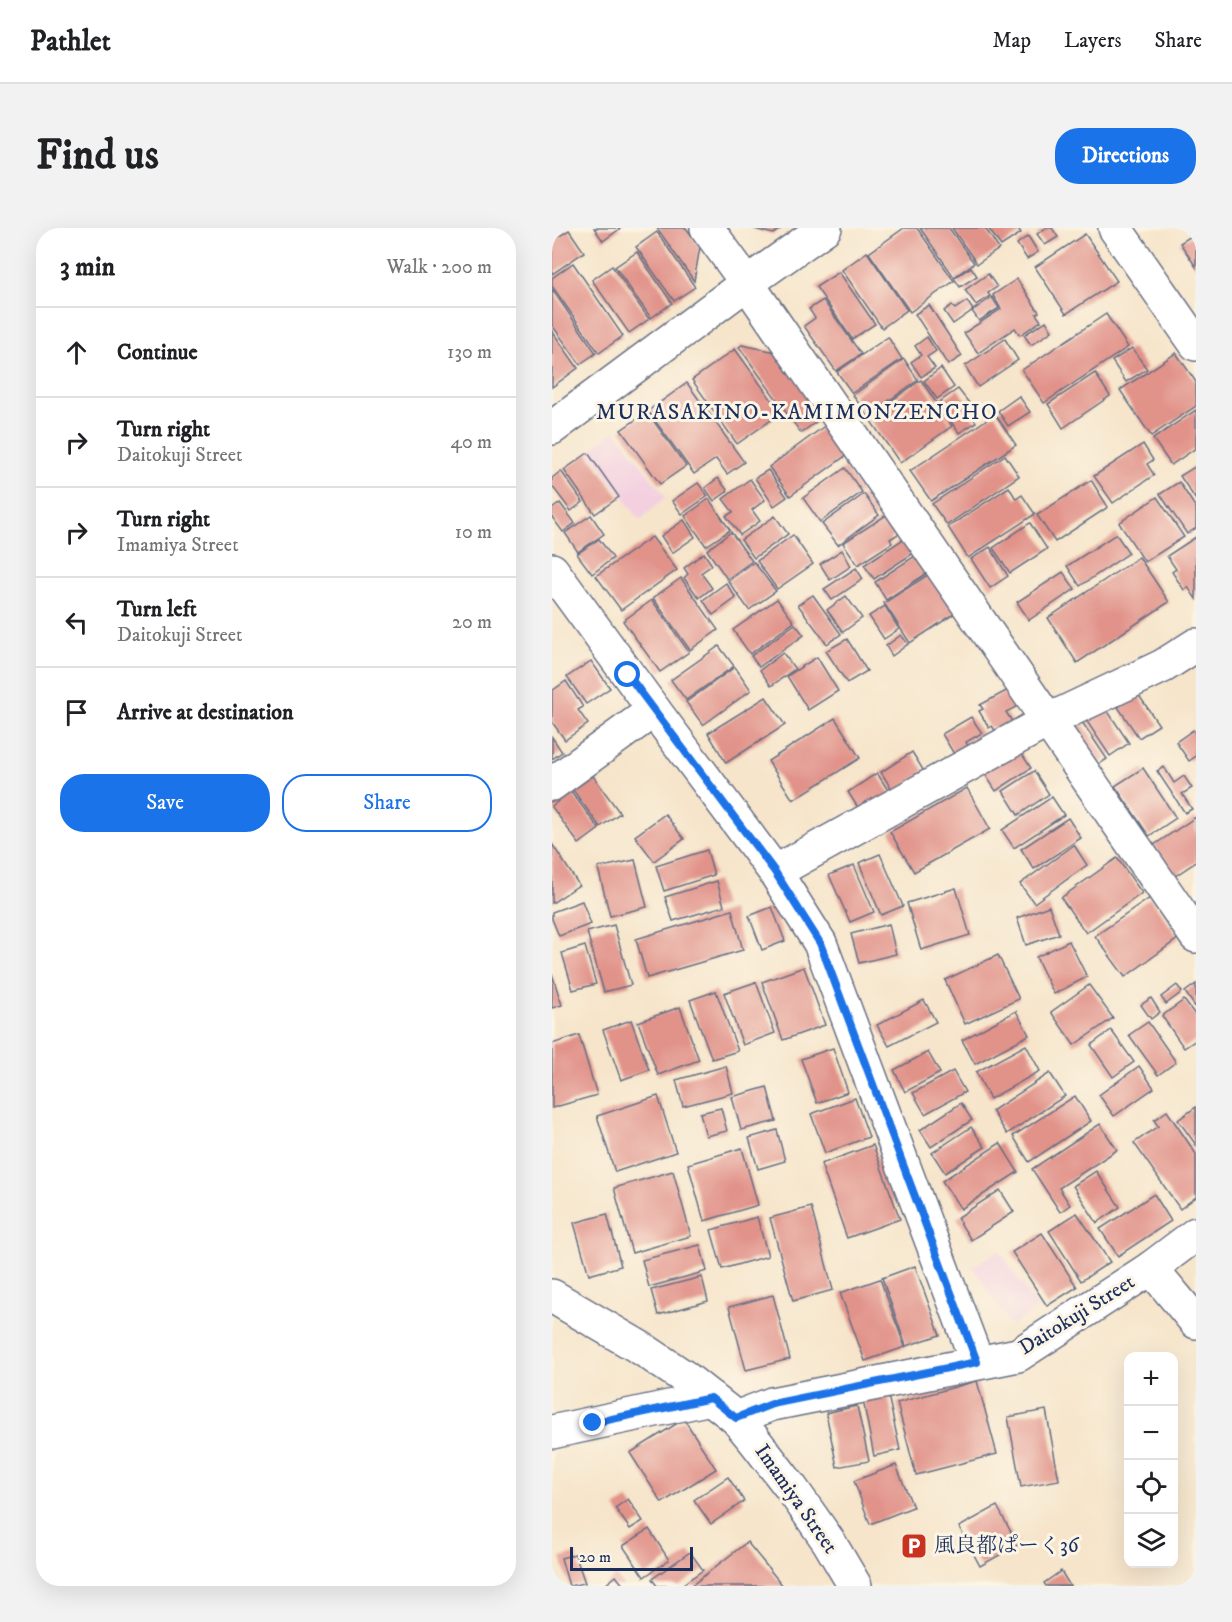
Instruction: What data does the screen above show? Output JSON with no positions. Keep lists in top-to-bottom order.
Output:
{
  "streets": {
    "street": ["Daitokuji Street", "Imamiya Street"]
  },
  "crossings": [
    ["Daitokuji Street", "Imamiya Street"]
  ],
  "districts": ["MURASAKINO-KAMIMONZENCHO"],
  "places": {
    "parking": ["風良都ぱーく36"]
  },
  "scale_bar": "20 m",
  "page": {
    "header": "Pathlet",
    "nav": ["Map", "Layers", "Share"],
    "buttons": [
      "Directions",
      ["Save", "Share"]
    ],
    "title": "Find us",
    "heading": ["3 min", "Walk · 200 m"],
    "list": [
      ["Continue", "130 m"],
      ["Turn right", "Daitokuji Street", "40 m"],
      ["Turn right", "Imamiya Street", "10 m"],
      ["Turn left", "Daitokuji Street", "20 m"],
      "Arrive at destination"
    ],
    "map_buttons": ["+", "−"],
    "scale": "20 m"
  }
}
